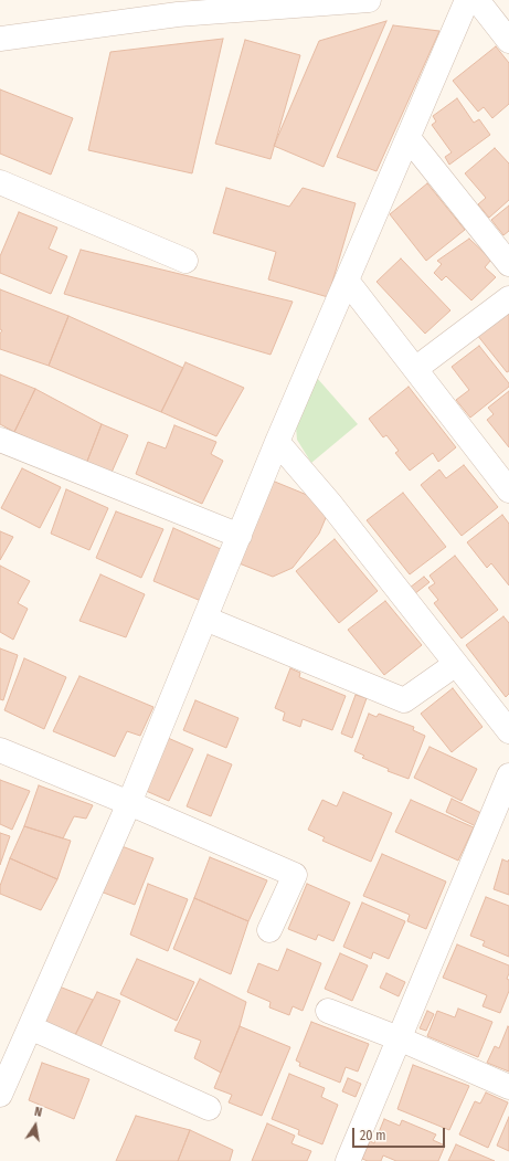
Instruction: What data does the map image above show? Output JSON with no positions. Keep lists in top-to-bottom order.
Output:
{
  "scale_bar": "20 m",
  "north": "top"
}
